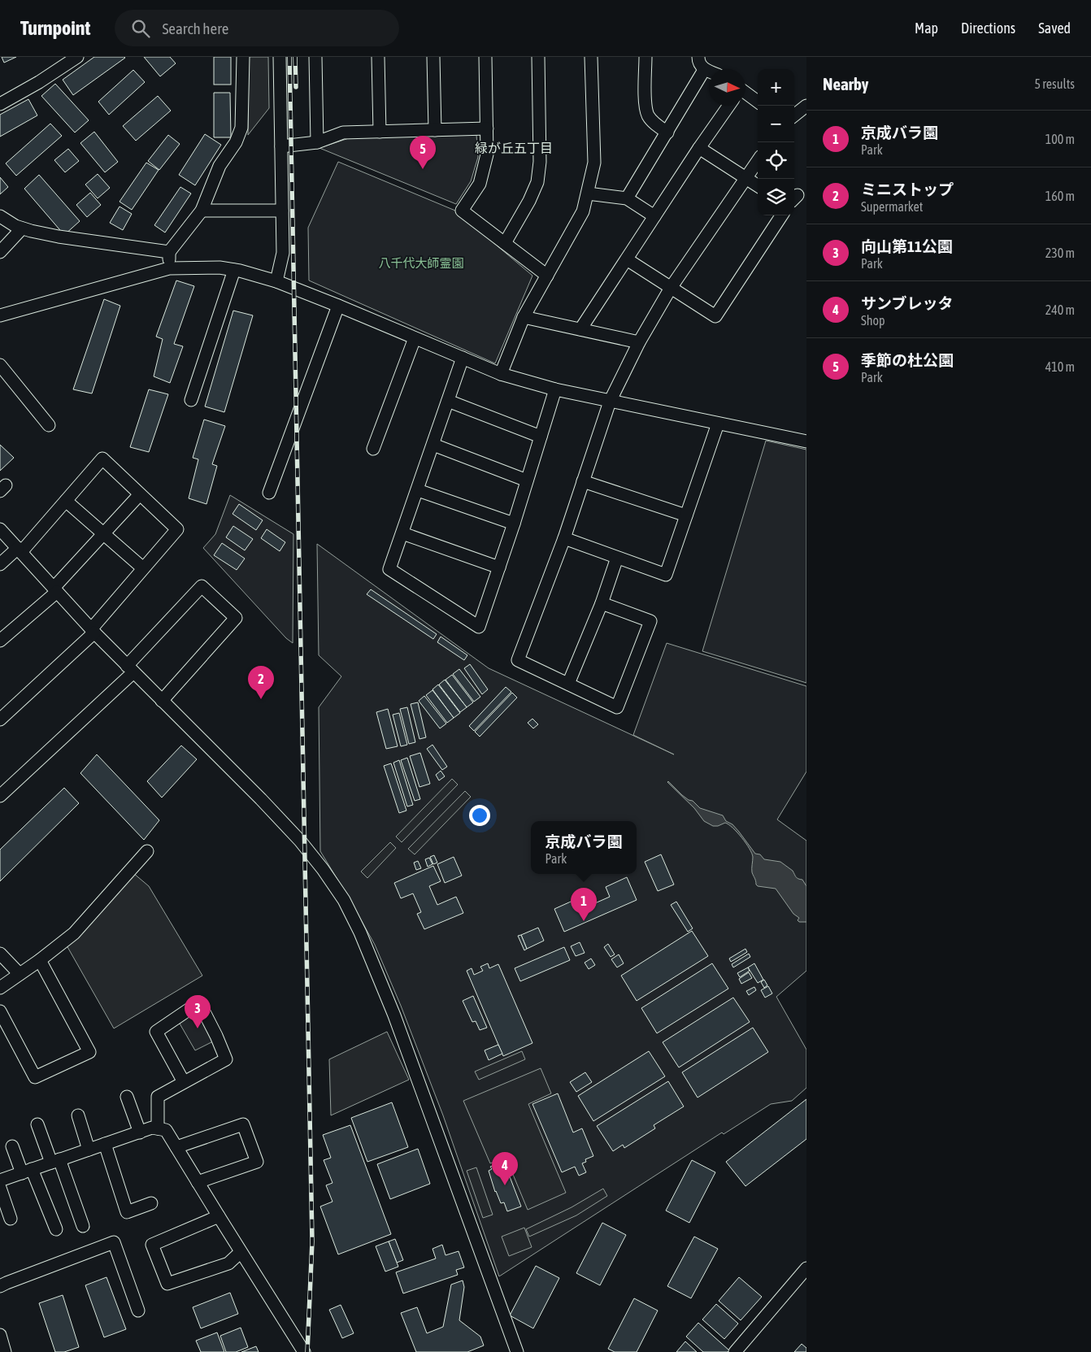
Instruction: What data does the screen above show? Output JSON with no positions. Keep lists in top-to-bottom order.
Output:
{
  "districts": ["緑が丘五丁目"],
  "parks": ["八千代大師霊園"],
  "north": "right",
  "page": {
    "header": "Turnpoint",
    "search": "Search here",
    "nav": ["Map", "Directions", "Saved"],
    "heading": ["Nearby", "5 results"],
    "map_buttons": ["+", "−"],
    "list": [
      {
        "mark": "1",
        "name": "京成バラ園",
        "note": "Park",
        "value": "100 m"
      },
      {
        "mark": "2",
        "name": "ミニストップ",
        "note": "Supermarket",
        "value": "160 m"
      },
      {
        "mark": "3",
        "name": "向山第11公園",
        "note": "Park",
        "value": "230 m"
      },
      {
        "mark": "4",
        "name": "サンブレッタ",
        "note": "Shop",
        "value": "240 m"
      },
      {
        "mark": "5",
        "name": "季節の杜公園",
        "note": "Park",
        "value": "410 m"
      }
    ],
    "pins": [
      "5",
      "2",
      "1",
      "3",
      "4"
    ],
    "popup": ["京成バラ園", "Park"]
  }
}
